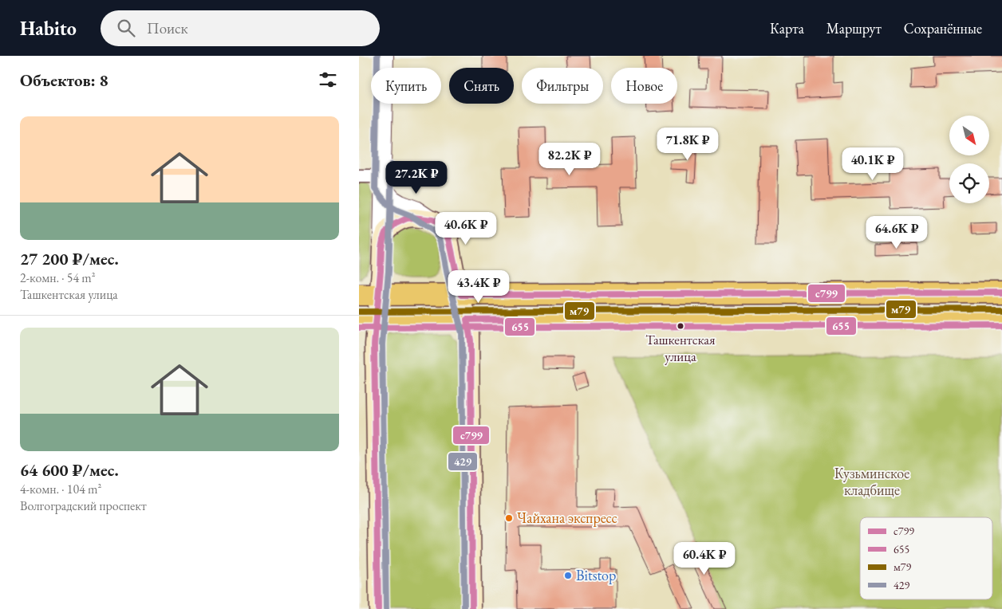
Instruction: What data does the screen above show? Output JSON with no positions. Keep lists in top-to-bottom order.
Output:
{
  "parks": ["Кузьминское кладбище"],
  "places": ["Ташкентская улица", "Чайхана экспресс", "Bitstop"],
  "lines": [
    "transit line 429",
    "transit line с799",
    "transit line м79",
    "transit line 655"
  ],
  "legend": [
    "с799",
    "655",
    "м79",
    "429"
  ],
  "north": "bottom right",
  "page": {
    "header": "Habito",
    "search": "Поиск",
    "nav": ["Карта", "Маршрут", "Сохранённые"],
    "heading": "Объектов: 8",
    "chip": [
      "Купить",
      "Снять",
      "Фильтры",
      "Новое"
    ],
    "list": [
      {
        "name": "27 200 ₽/мес.",
        "note": "2-комн. · 54 m² · Ташкентская улица"
      },
      {
        "name": "64 600 ₽/мес.",
        "note": "4-комн. · 104 m² · Волгоградский проспект"
      }
    ],
    "price": [
      "71.8K ₽",
      "82.2K ₽",
      "40.1K ₽",
      "27.2K ₽",
      "40.6K ₽",
      "64.6K ₽",
      "43.4K ₽",
      "60.4K ₽"
    ]
  }
}
